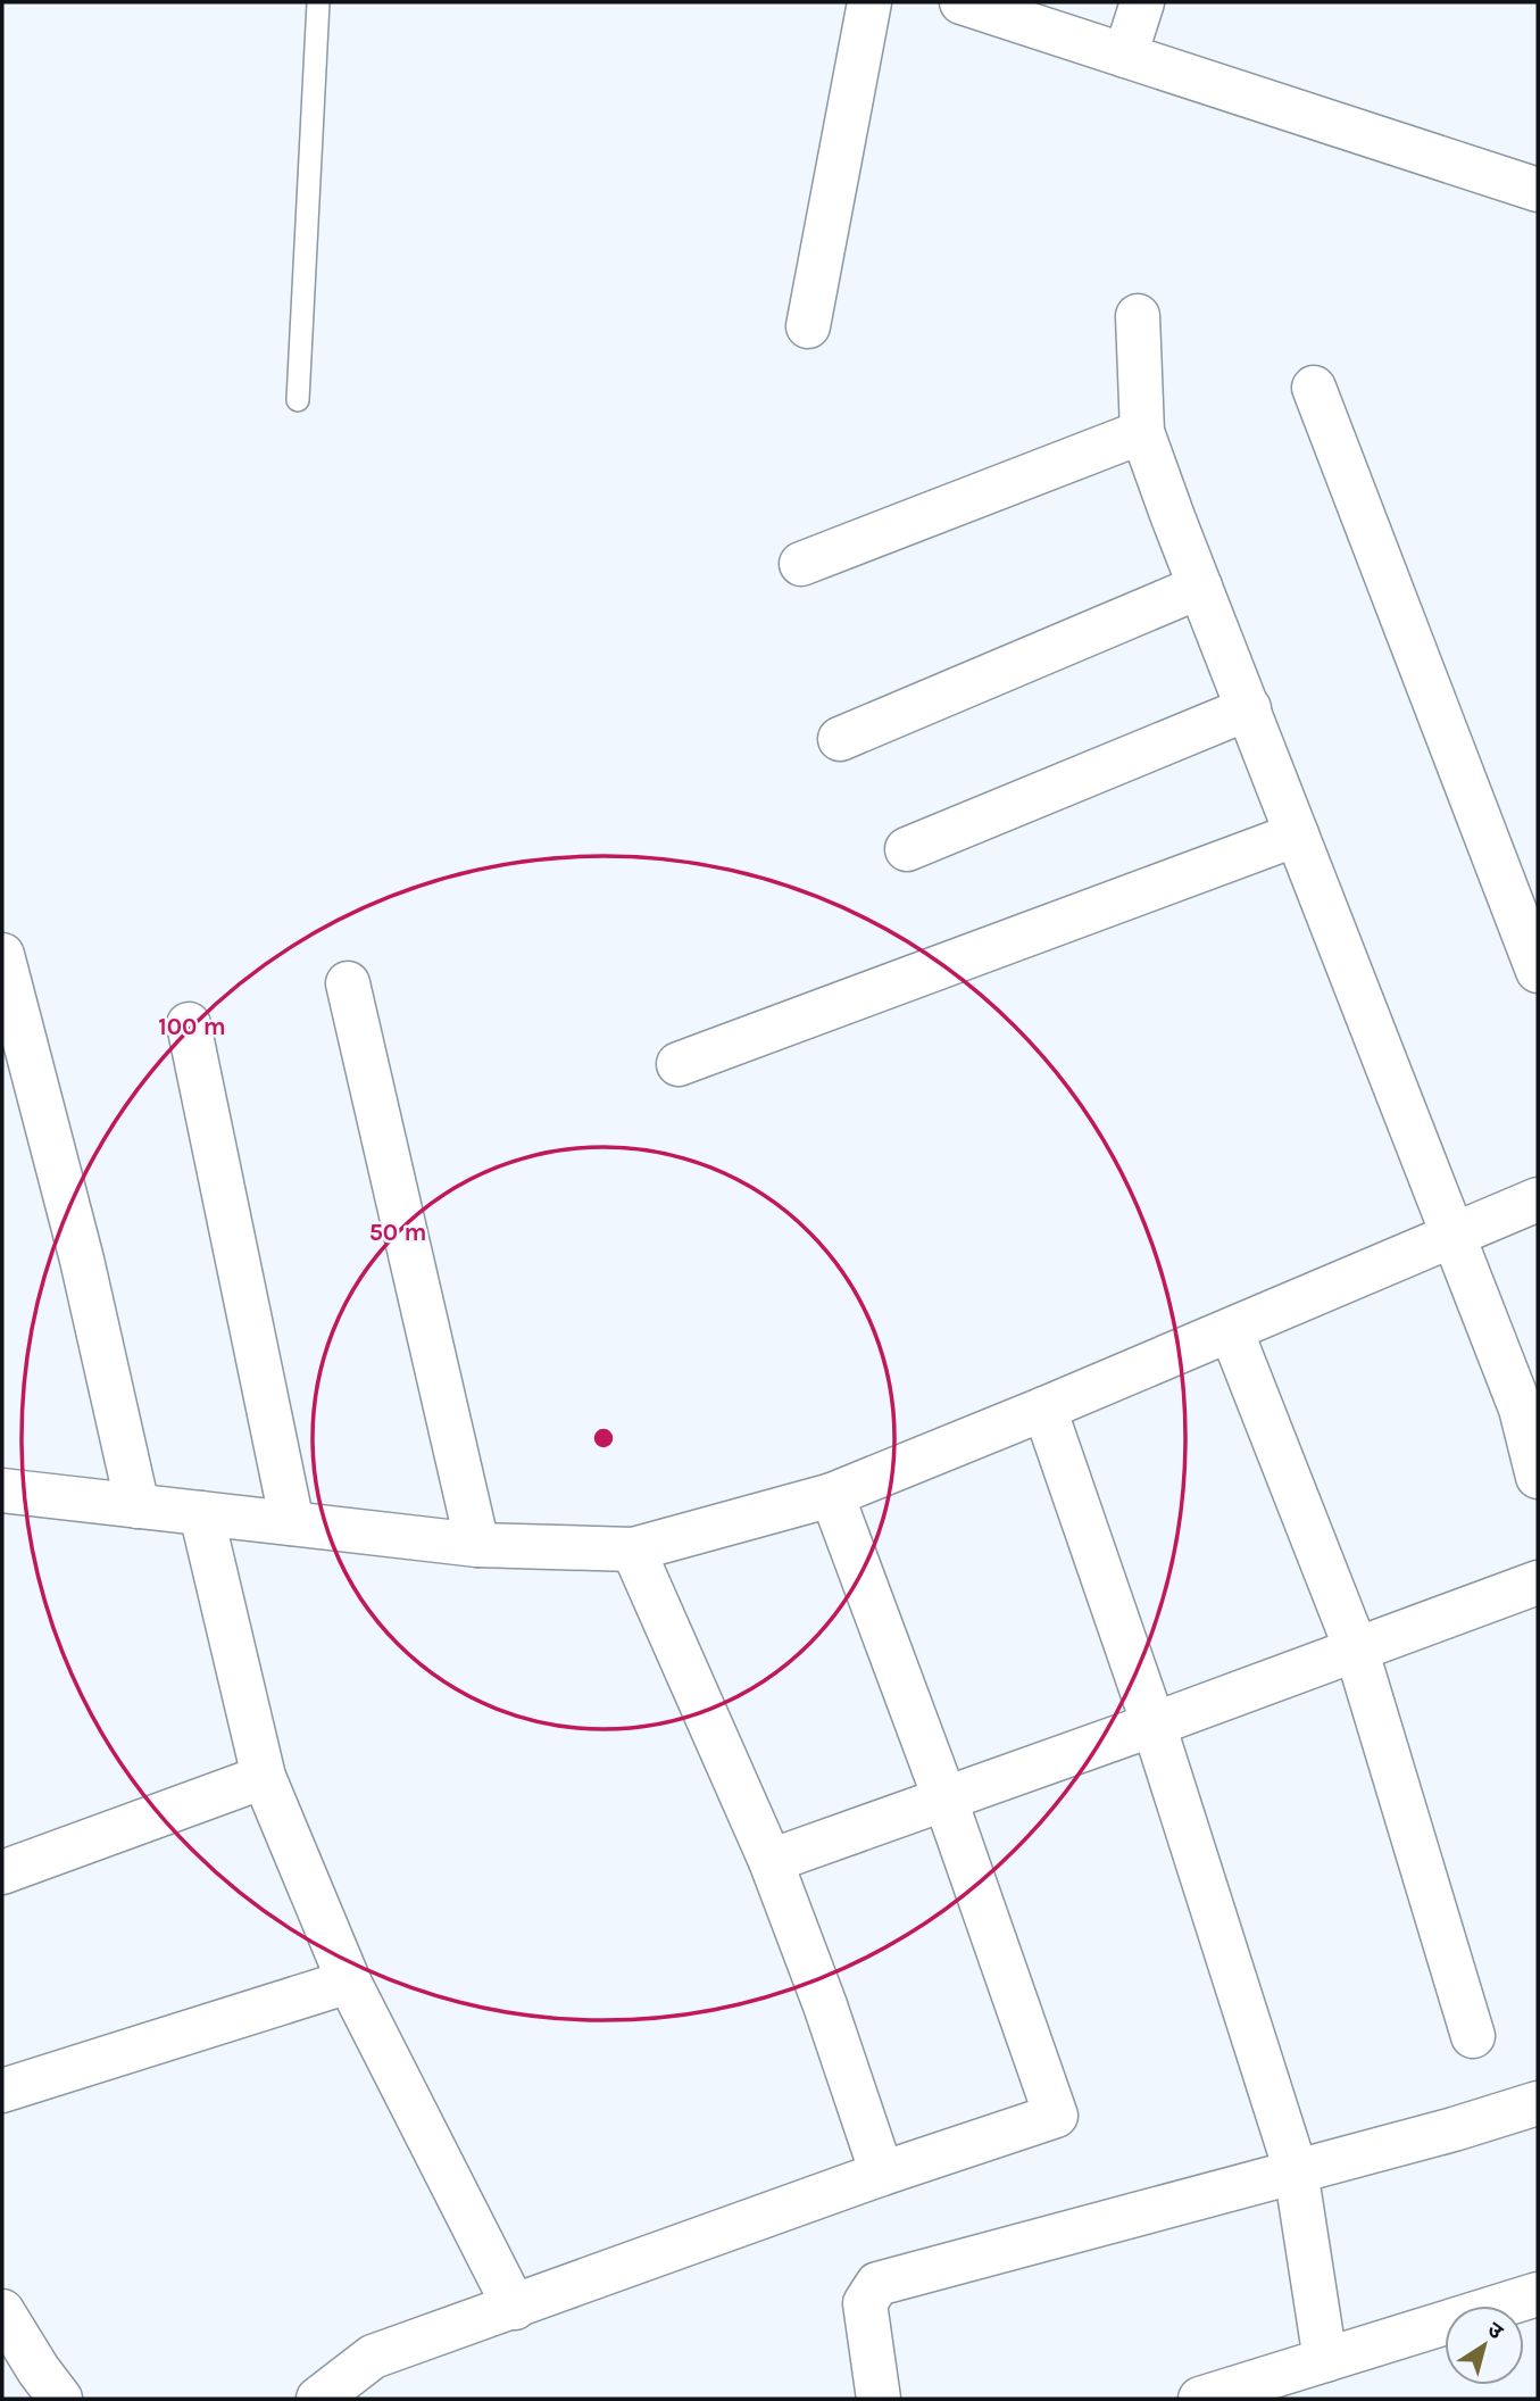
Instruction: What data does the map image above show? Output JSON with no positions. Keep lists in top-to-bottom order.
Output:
{
  "north": "top right",
  "rings": ["100 m", "50 m"]
}
